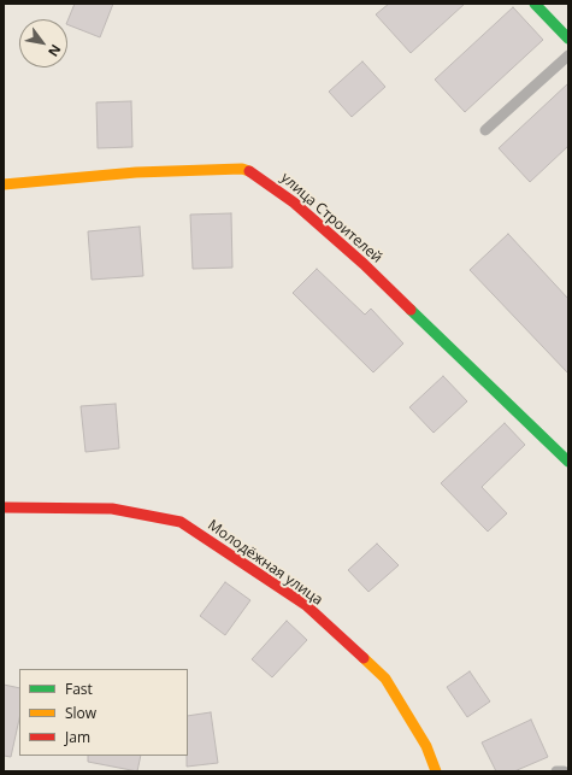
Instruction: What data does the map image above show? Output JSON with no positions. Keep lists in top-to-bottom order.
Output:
{
  "streets": {
    "street": ["улица Строителей", "Молодёжная улица"]
  },
  "legend": ["Fast", "Slow", "Jam"],
  "north": "bottom right"
}
